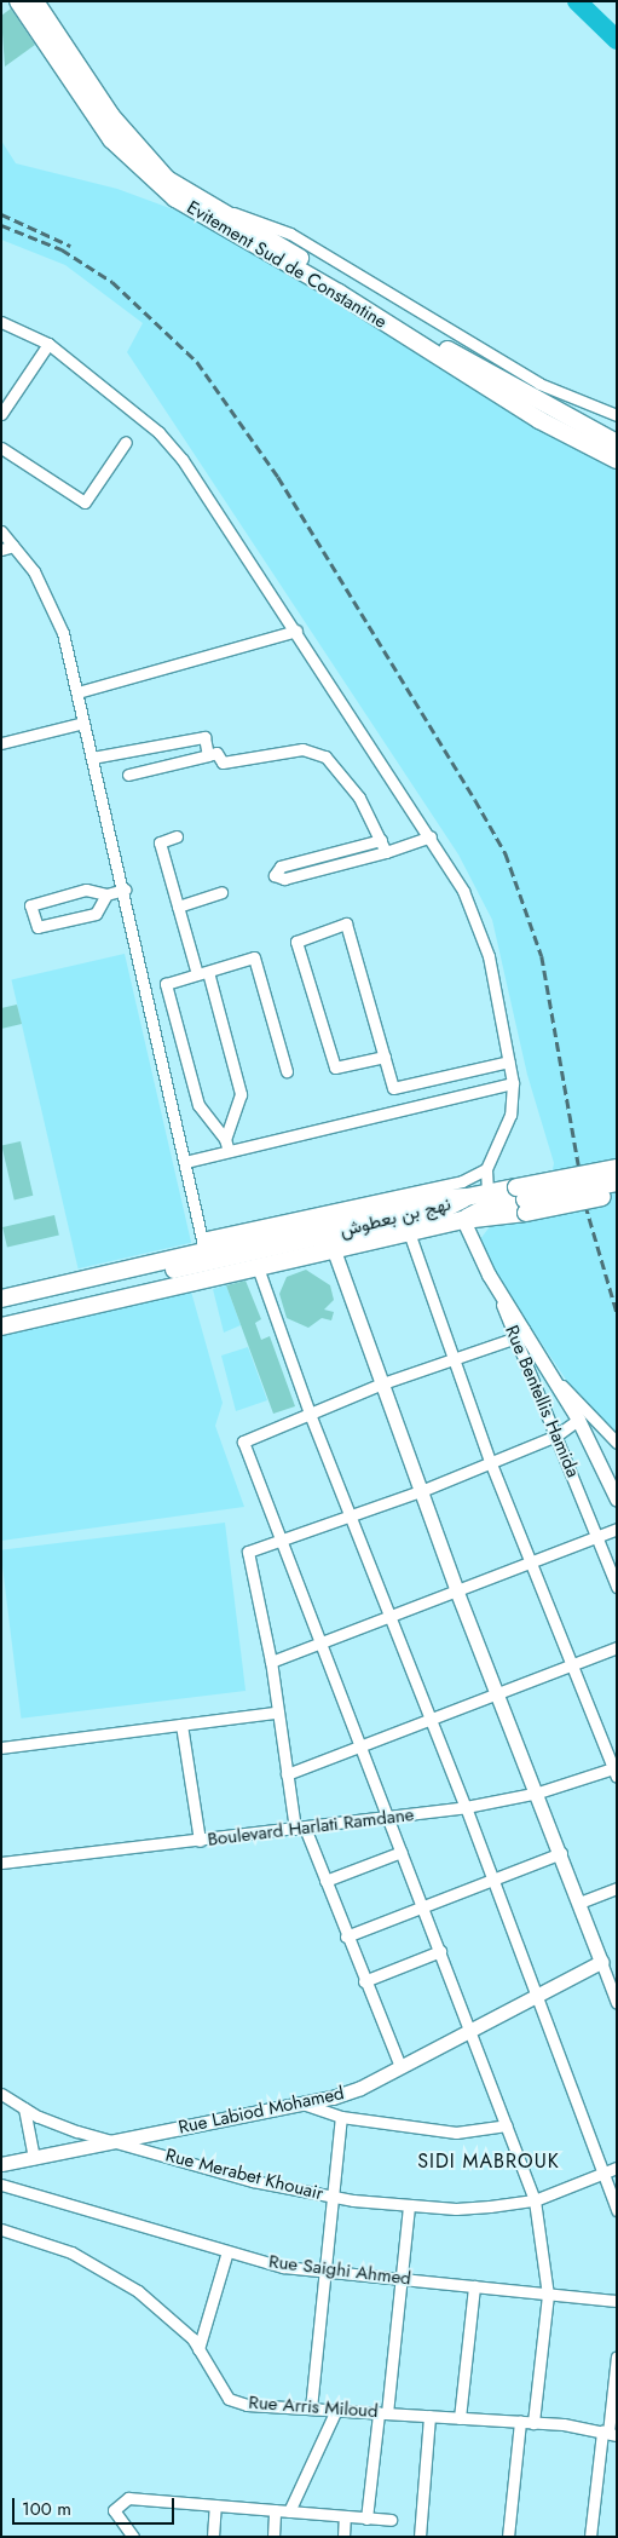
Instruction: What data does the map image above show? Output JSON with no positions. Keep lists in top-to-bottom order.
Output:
{
  "streets": {
    "main road": ["Evitement Sud de Constantine", "نهج بن بعطوش"],
    "street": [
      "Rue Bentellis Hamida",
      "Boulevard Harlati Ramdane",
      "Rue Labiod Mohamed",
      "Rue Merabet Khouair",
      "Rue Saighi Ahmed",
      "Rue Arris Miloud"
    ]
  },
  "crossings": [
    ["Rue Labiod Mohamed", "Rue Merabet Khouair"]
  ],
  "districts": ["SIDI MABROUK"],
  "scale_bar": "100 m"
}
